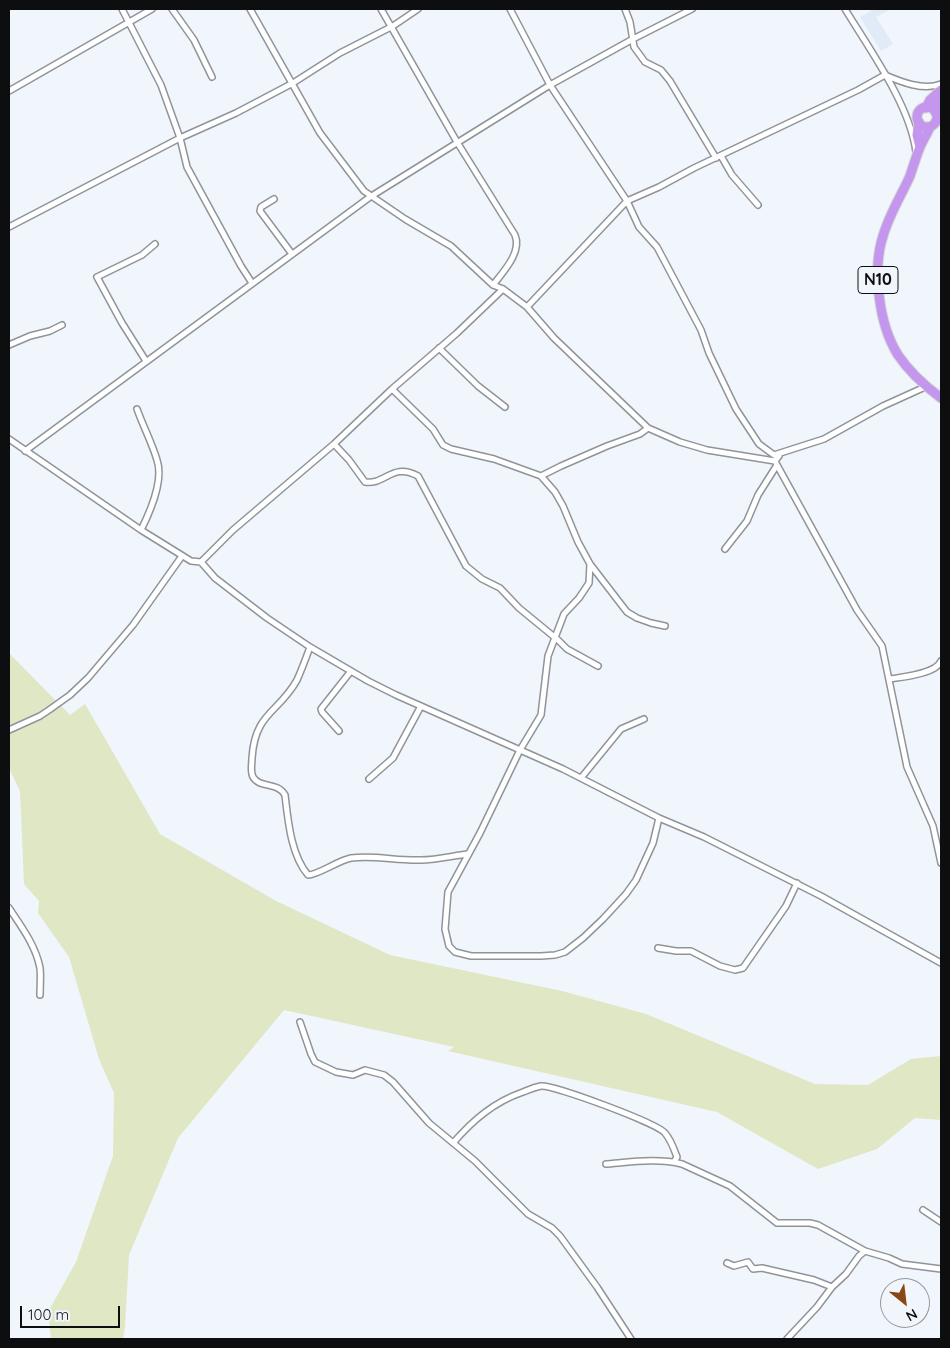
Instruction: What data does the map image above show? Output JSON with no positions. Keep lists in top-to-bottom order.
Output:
{
  "streets": {
    "highway": ["N10"]
  },
  "scale_bar": "100 m",
  "north": "bottom right"
}
